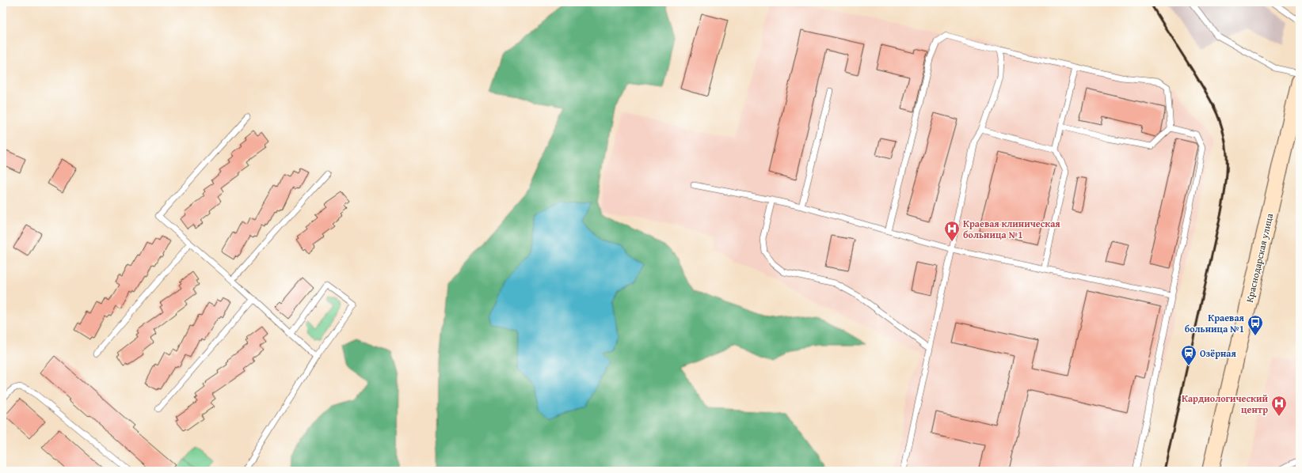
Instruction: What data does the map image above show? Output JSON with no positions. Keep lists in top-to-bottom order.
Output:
{
  "streets": {
    "main road": ["Краснодарская улица"]
  },
  "places": {
    "hospital": ["Краевая клиническая больница №1", "Кардиологический центр"],
    "bus stop": ["Краевая больница №1"],
    "station": ["Озёрная"]
  }
}
